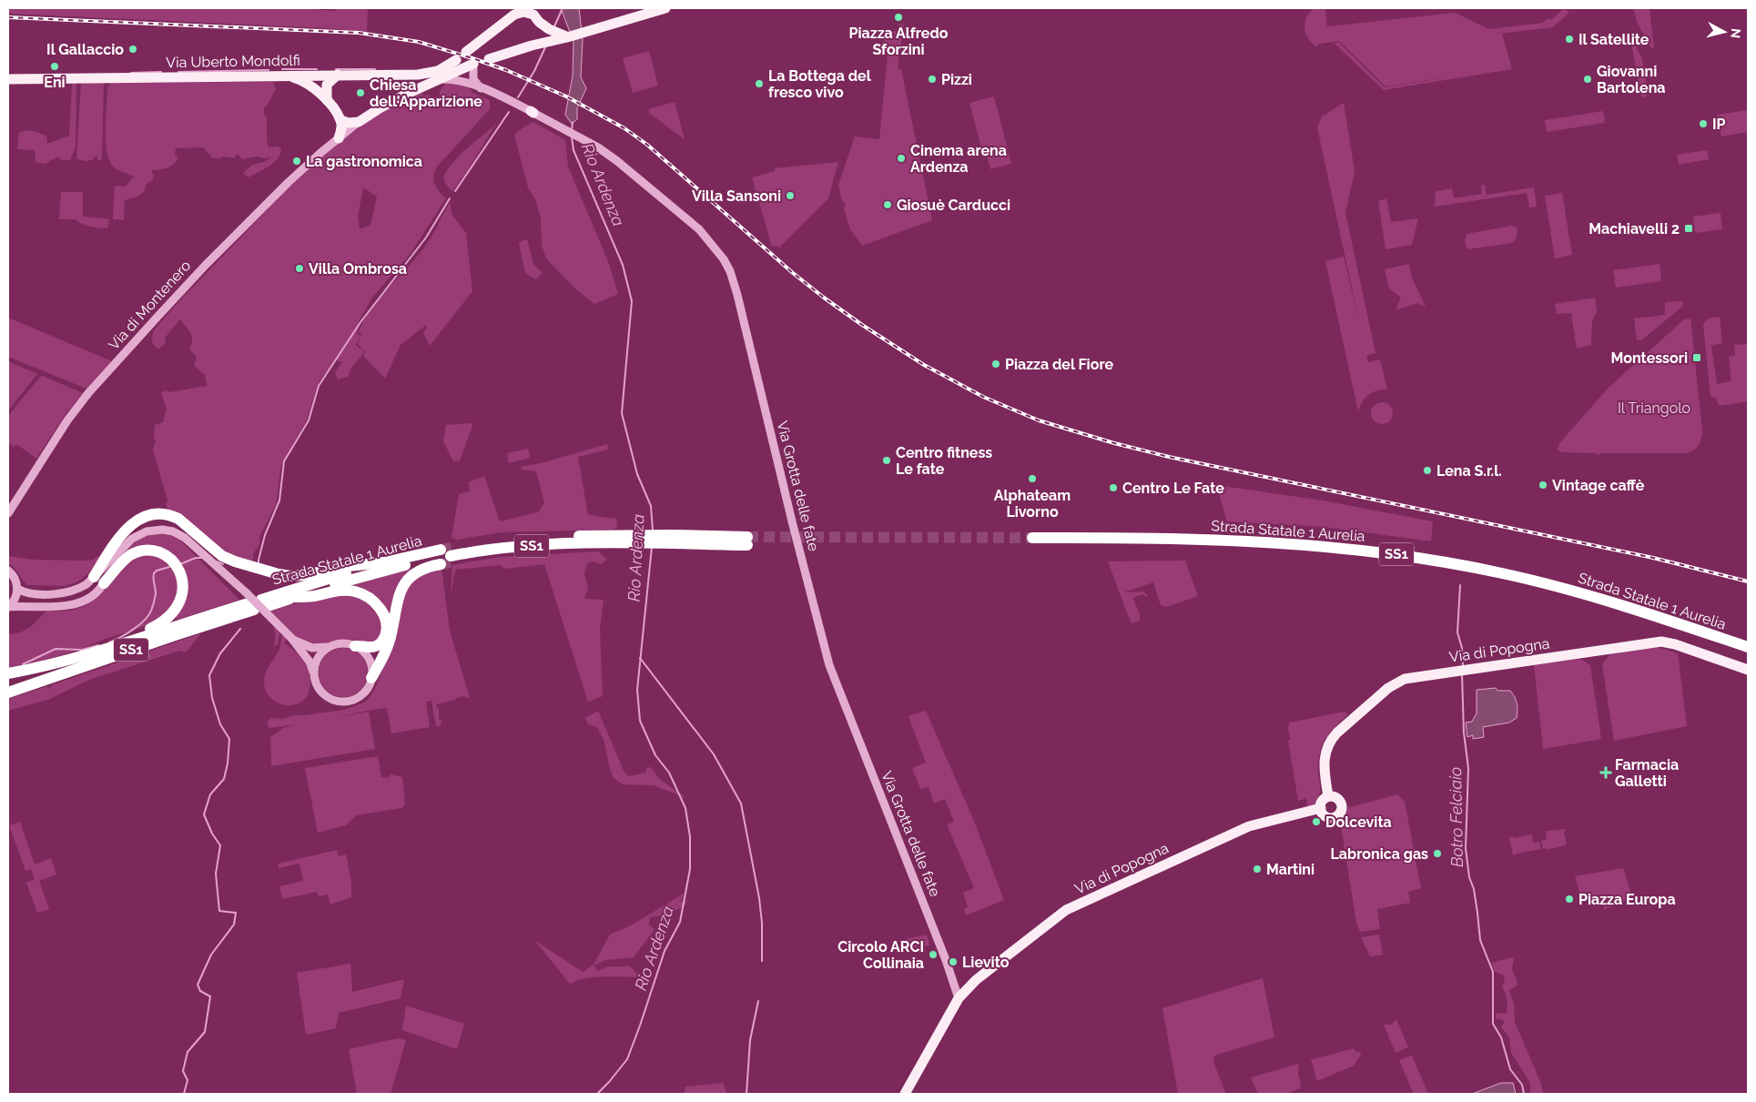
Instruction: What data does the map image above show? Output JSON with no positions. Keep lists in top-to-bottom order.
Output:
{
  "streets": {
    "highway": ["Strada Statale 1 Aurelia", "SS1"],
    "main road": ["Via Uberto Mondolfi", "Via di Montenero", "Via di Popogna"],
    "street": ["Via Grotta delle fate"]
  },
  "crossings": [
    ["Via di Montenero", "Via Grotta delle fate"],
    ["Via Grotta delle fate", "Via di Popogna"]
  ],
  "water": ["Rio Ardenza", "Botro Felciaio"],
  "parks": ["Il Triangolo"],
  "places": {
    "other": [
      "Piazza Alfredo Sforzini",
      "Il Satellite",
      "Il Gallaccio",
      "Eni",
      "Pizzi",
      "Giovanni Bartolena",
      "La Bottega del fresco vivo",
      "Chiesa dell'Apparizione",
      "IP",
      "Cinema arena Ardenza",
      "La gastronomica",
      "Villa Sansoni",
      "Giosuè Carducci",
      "Villa Ombrosa",
      "Piazza del Fiore",
      "Centro fitness Le fate",
      "Lena S.r.l.",
      "Alphateam Livorno",
      "Vintage caffè",
      "Centro Le Fate",
      "Dolcevita",
      "Labronica gas",
      "Martini",
      "Piazza Europa",
      "Circolo ARCI Collinaia",
      "Lievito"
    ],
    "transit": ["Machiavelli 2", "Montessori"],
    "health": ["Farmacia Galletti"]
  },
  "north": "right"
}
